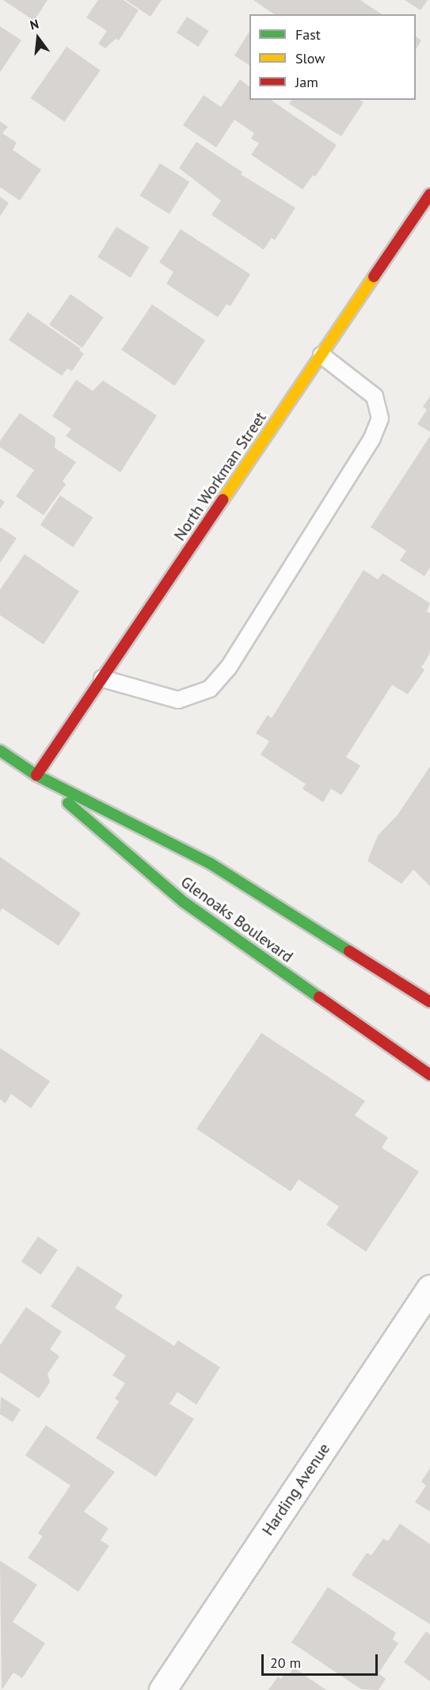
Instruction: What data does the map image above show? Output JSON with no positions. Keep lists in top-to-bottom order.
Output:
{
  "streets": {
    "main road": ["North Workman Street", "Glenoaks Boulevard"],
    "street": ["Harding Avenue"]
  },
  "crossings": [
    ["North Workman Street", "Glenoaks Boulevard"]
  ],
  "legend": ["Fast", "Slow", "Jam"],
  "scale_bar": "20 m",
  "north": "top"
}
